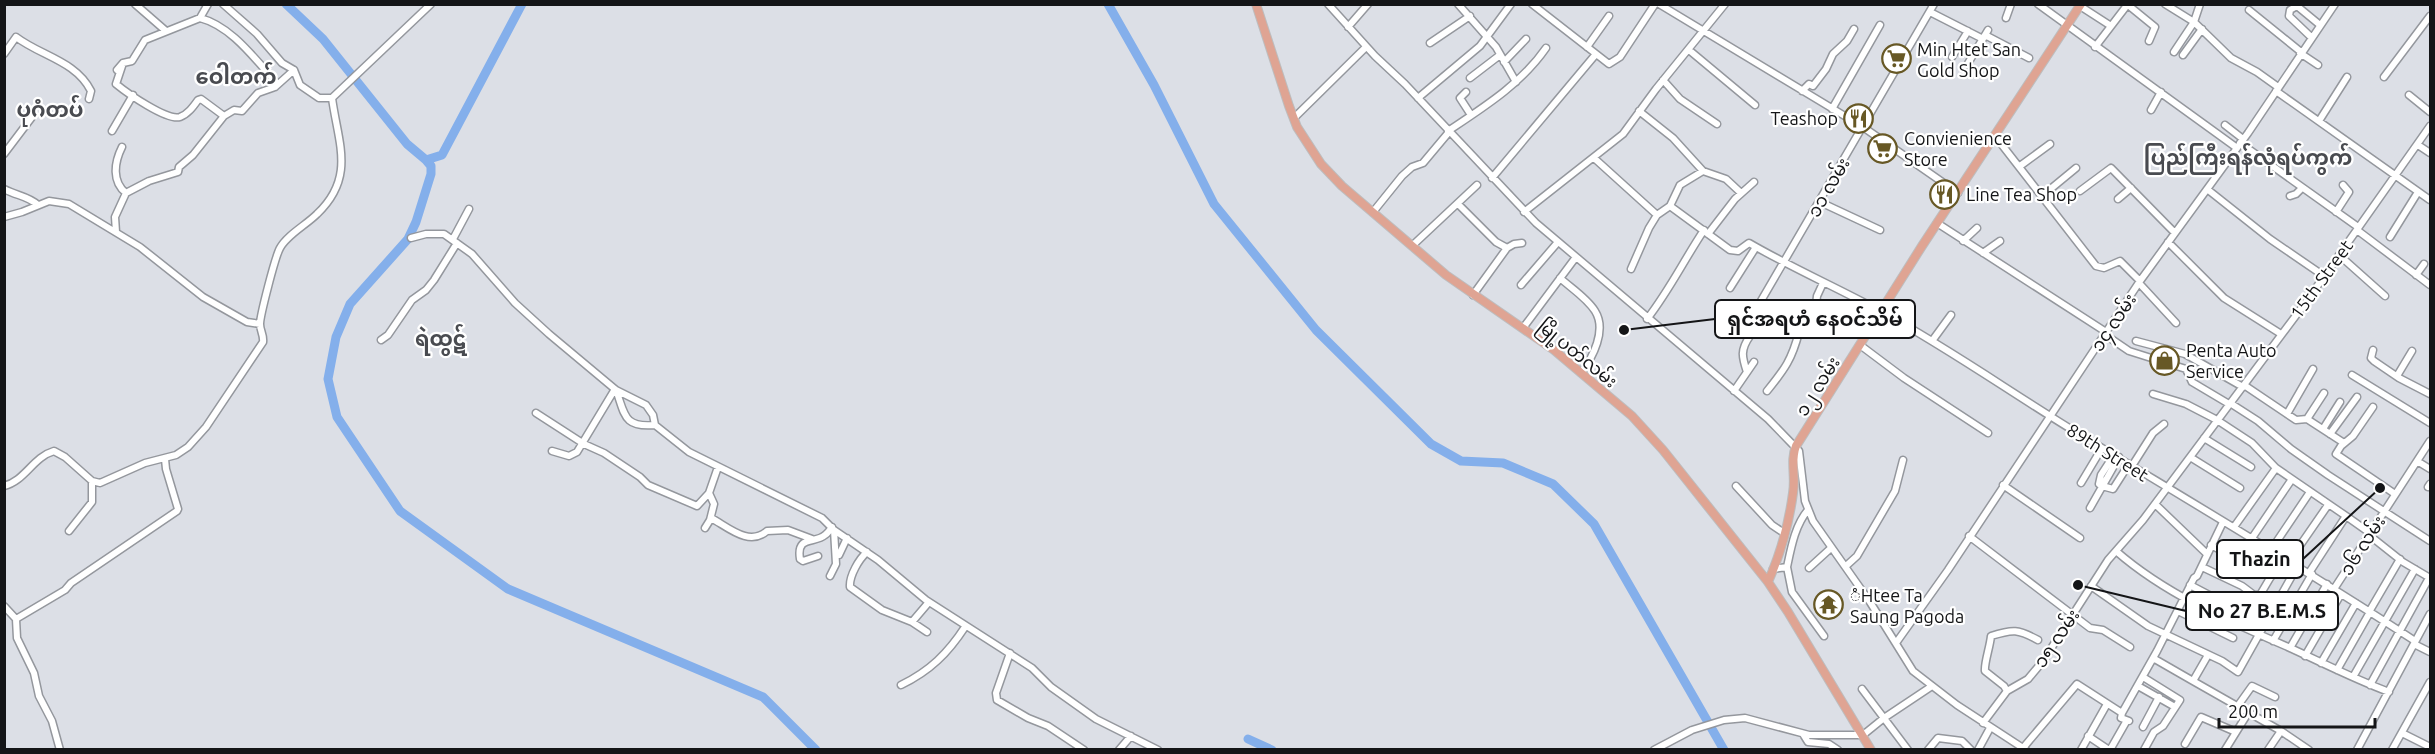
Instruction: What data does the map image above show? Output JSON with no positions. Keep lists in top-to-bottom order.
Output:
{
  "streets": {
    "main road": ["မြို့ပတ်လမ်း", "၁၂ လမ်း"],
    "street": [
      "၁၁ လမ်း",
      "15th Street",
      "၁၄ လမ်း",
      "89th Street",
      "၁၆ လမ်း",
      "၁၅ လမ်း"
    ]
  },
  "crossings": [
    ["၁၁ လမ်း", "89th Street"],
    ["15th Street", "89th Street"],
    ["15th Street", "၁၅ လမ်း"],
    ["၁၄ လမ်း", "89th Street"],
    ["မြို့ပတ်လမ်း", "၁၂ လမ်း"],
    ["၁၂ လမ်း", "89th Street"],
    ["89th Street", "၁၆ လမ်း"],
    ["89th Street", "၁၅ လမ်း"]
  ],
  "districts": [
    "ဝေါတက်",
    "ပုဂံတပ်",
    "ပြည်ကြီးရန်လုံရပ်ကွက်",
    "ရဲထွဋ်"
  ],
  "places": {
    "supermarket": ["Min Htet San Gold Shop", "Convienience Store"],
    "restaurant": ["Teashop", "Line Tea Shop"],
    "other": ["ရှင်အရဟံ နေဝင်သိမ်", "Thazin", "No 27 B.E.M.S"],
    "shop": ["Penta Auto Service"],
    "temple": ["ံHtee Ta Saung Pagoda"]
  },
  "scale_bar": "200 m"
}
